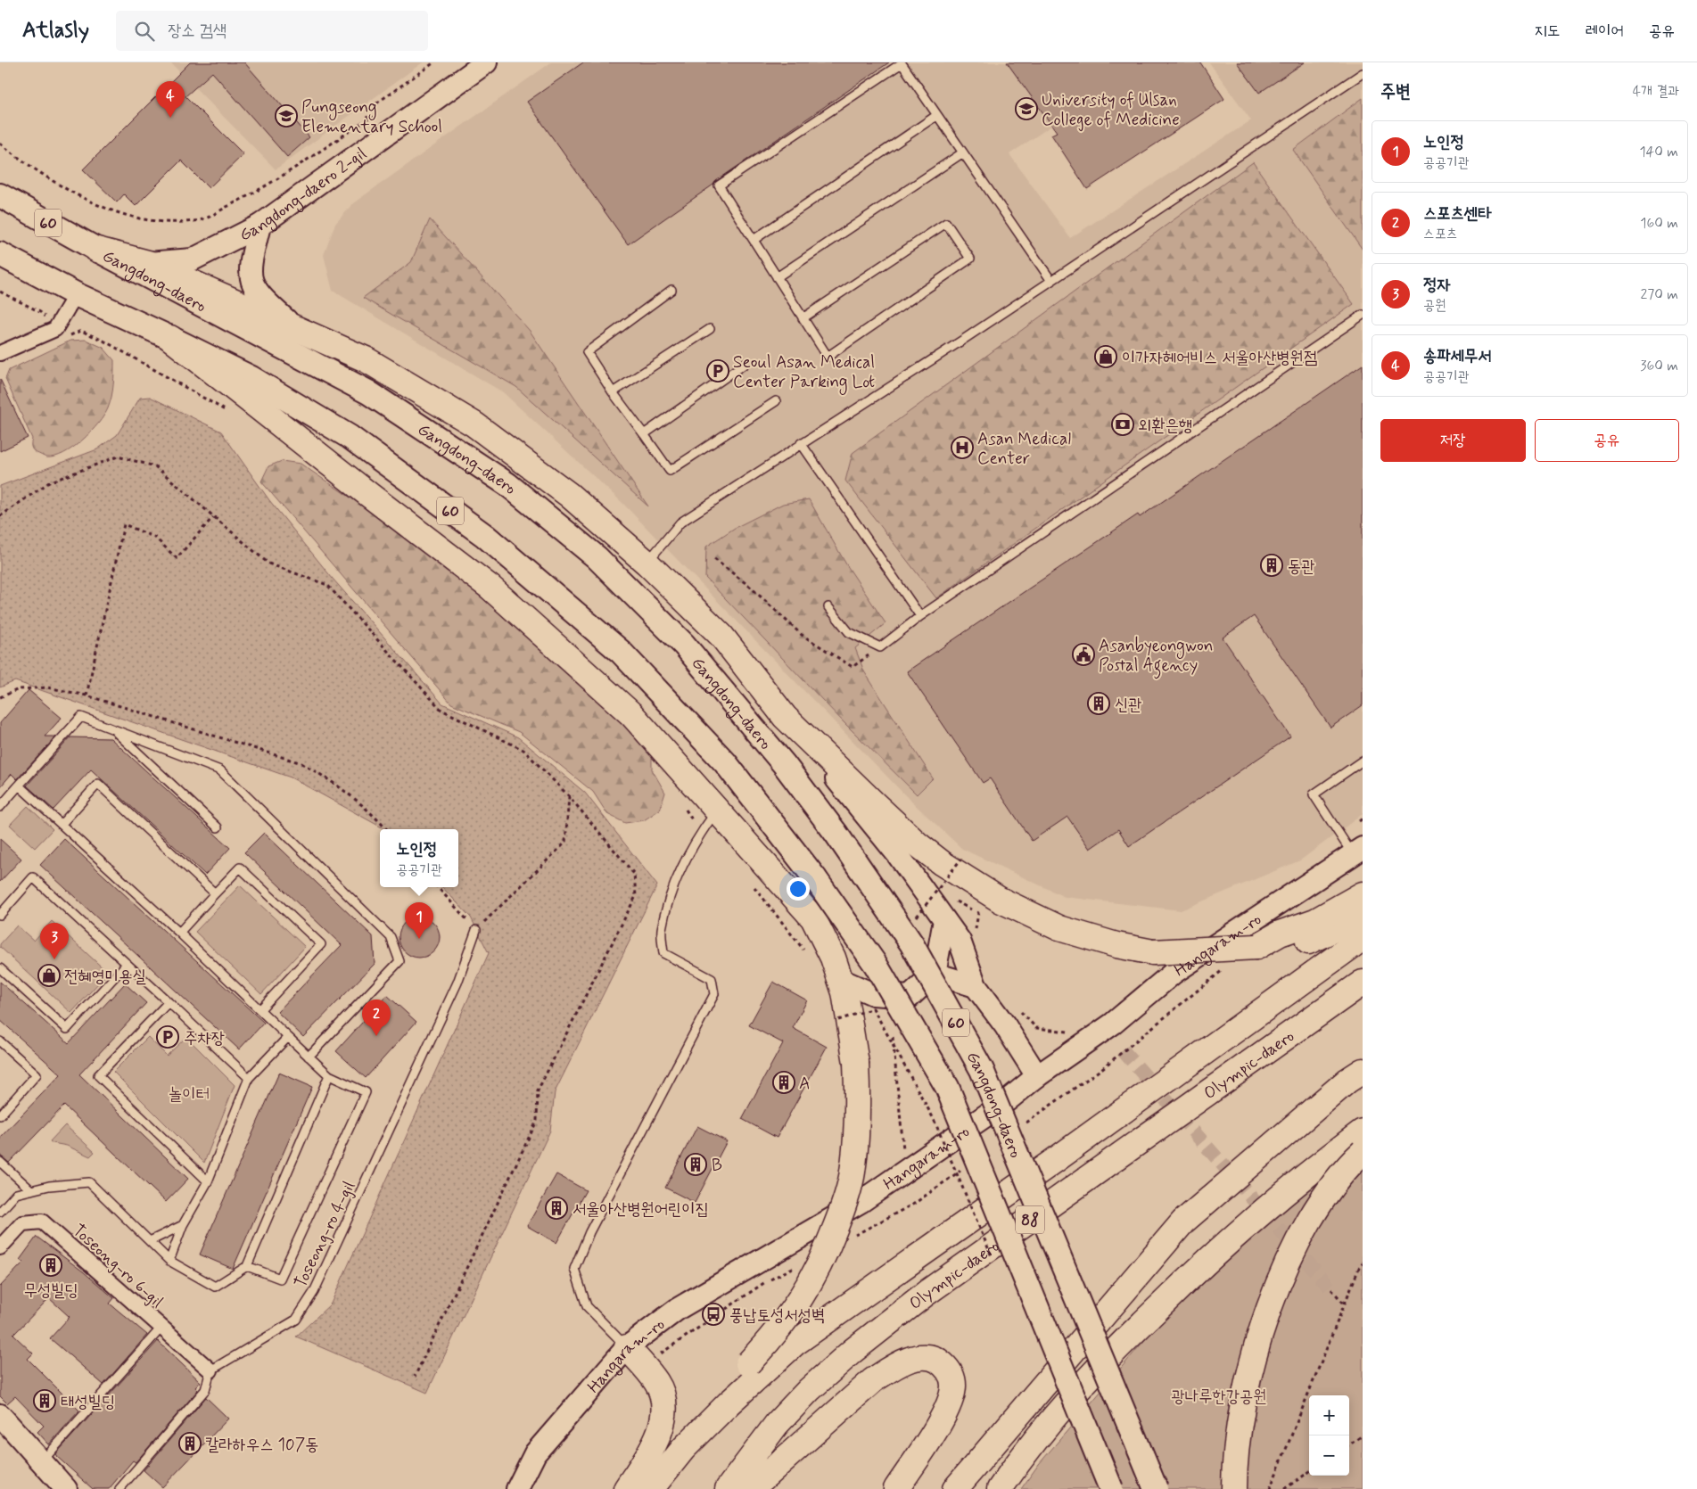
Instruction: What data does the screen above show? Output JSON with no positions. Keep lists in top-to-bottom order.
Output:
{
  "streets": {
    "highway": ["Olympic-daero", "88"],
    "main road": ["60", "Gangdong-daero"],
    "street": ["Gangdong-daero 2-gil", "Hangaram-ro", "Toseong-ro 6-gil"],
    "lane": ["Toseong-ro 4-gil"]
  },
  "crossings": [
    ["Toseong-ro 4-gil", "Toseong-ro 6-gil"]
  ],
  "parks": ["놀이터", "광나루한강공원"],
  "places": {
    "school or university": ["University of Ulsan College of Medicine", "Pungseong Elementary School"],
    "shop": ["이가자헤어비스 서울아산병원점", "전혜영미용실"],
    "parking": ["Seoul Asan Medical Center Parking Lot", "주차장"],
    "bank": ["외환은행"],
    "hospital": ["Asan Medical Center"],
    "building": [
      "동관",
      "신관",
      "A",
      "B",
      "서울아산병원어린이집",
      "무성빌딩",
      "태성빌딩",
      "칼라하우스 107동"
    ],
    "public building": ["Asanbyeongwon Postal Agency"],
    "bus stop": ["풍납토성서성벽"]
  },
  "page": {
    "header": "Atlasly",
    "search": "장소 검색",
    "nav": ["지도", "레이어", "공유"],
    "heading": ["주변", "4개 결과"],
    "pins": [
      "4",
      "1",
      "3",
      "2"
    ],
    "list": [
      {
        "mark": "1",
        "name": "노인정",
        "note": "공공기관",
        "value": "140 m"
      },
      {
        "mark": "2",
        "name": "스포츠센타",
        "note": "스포츠",
        "value": "160 m"
      },
      {
        "mark": "3",
        "name": "정자",
        "note": "공원",
        "value": "270 m"
      },
      {
        "mark": "4",
        "name": "송파세무서",
        "note": "공공기관",
        "value": "360 m"
      }
    ],
    "buttons": ["저장", "공유"],
    "popup": ["노인정", "공공기관"],
    "map_buttons": ["+", "−"]
  }
}
